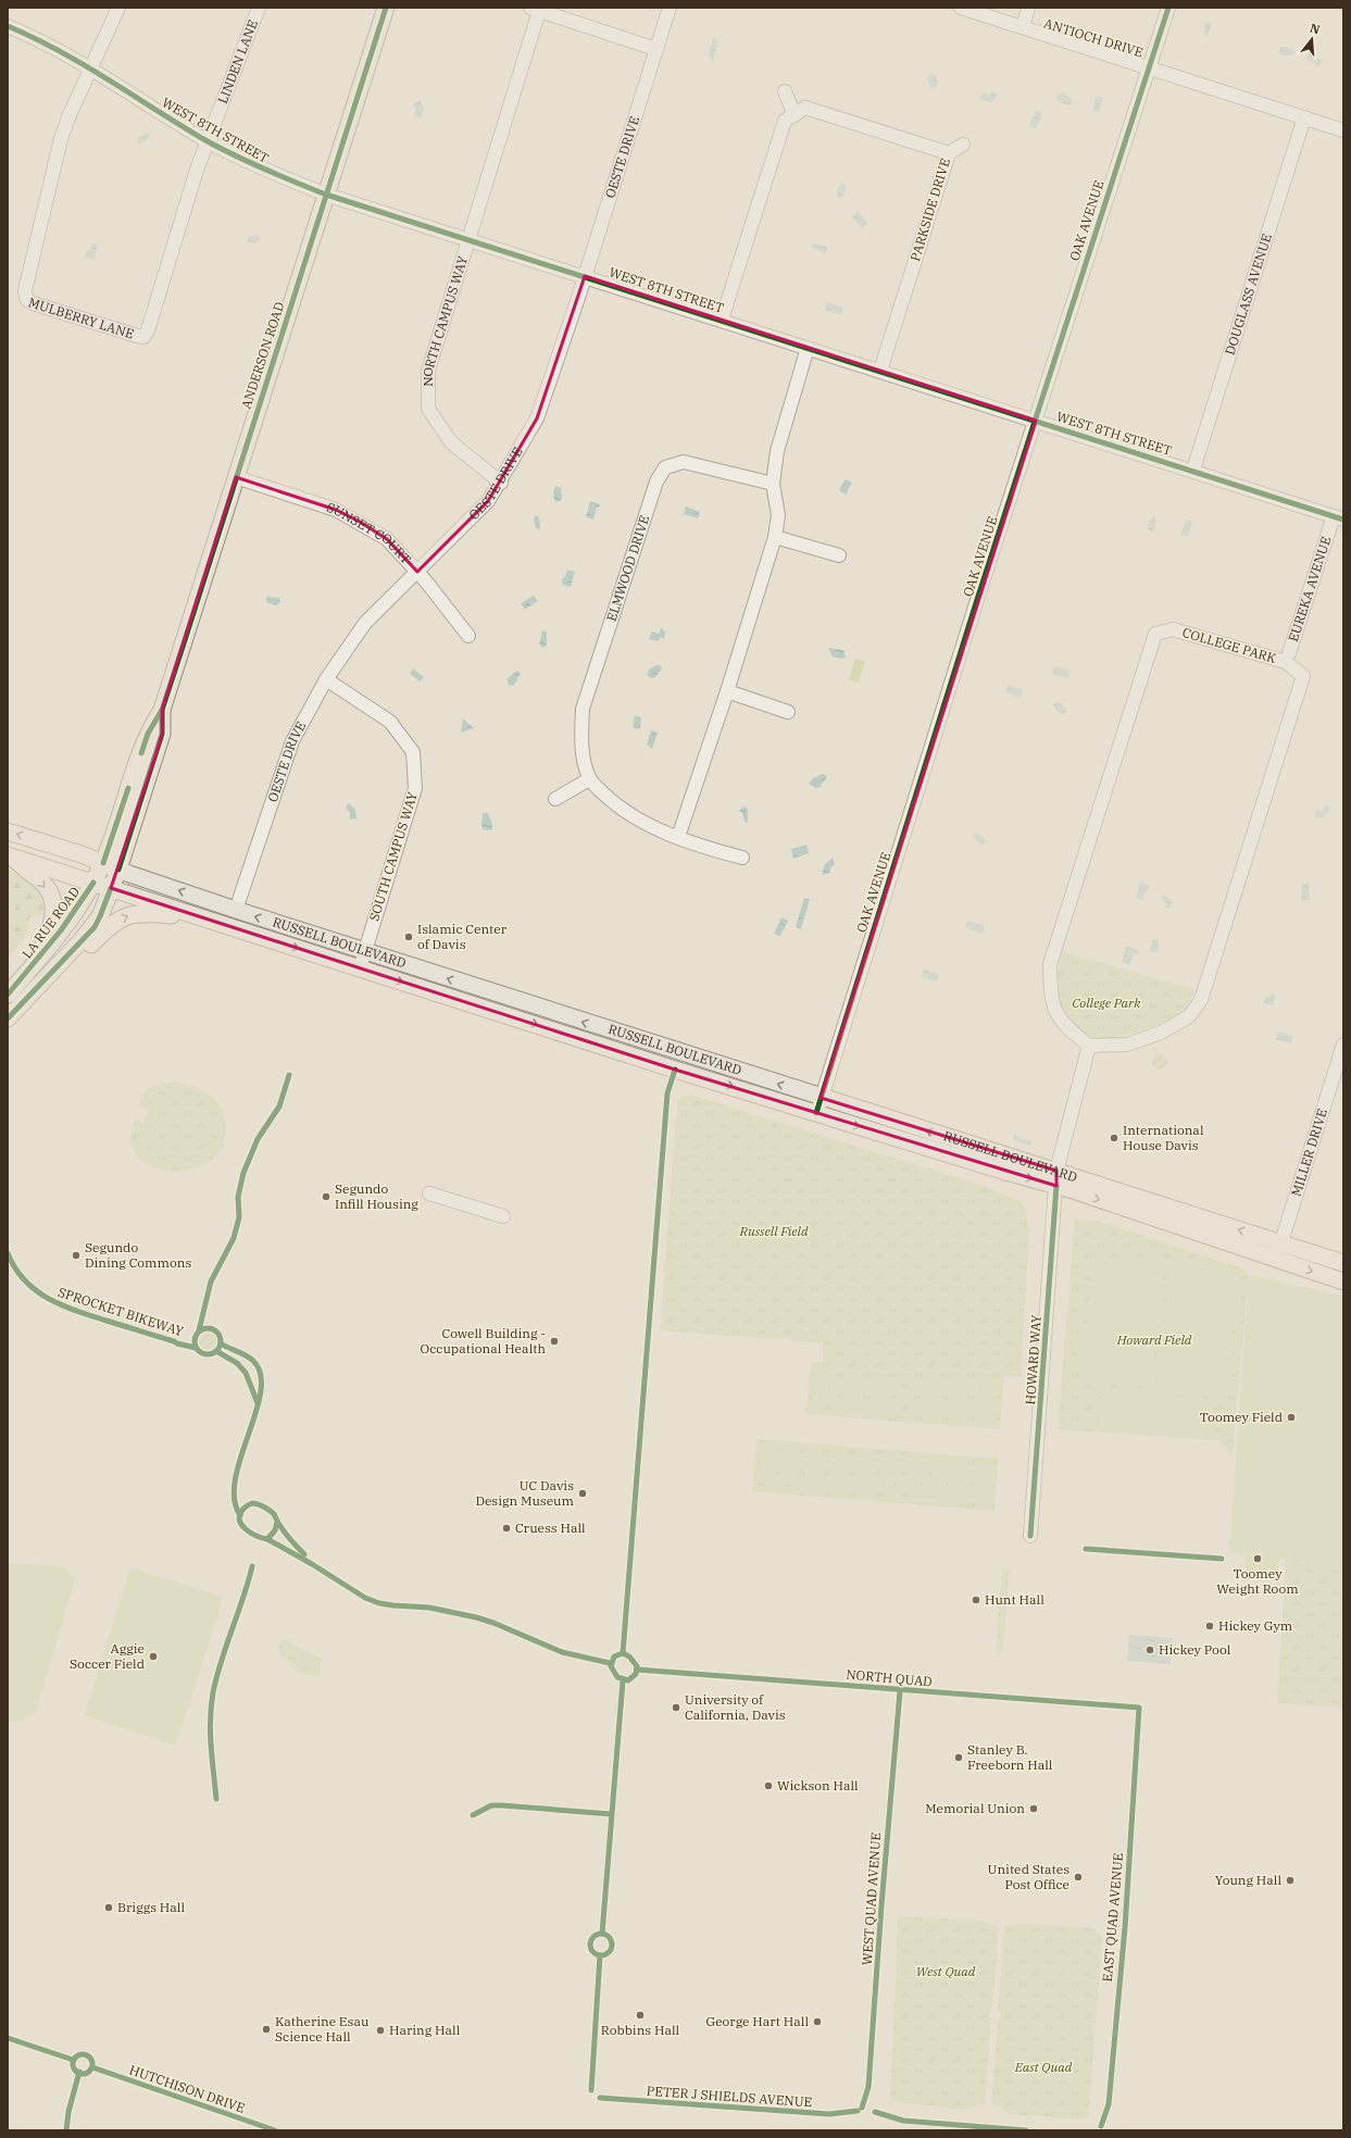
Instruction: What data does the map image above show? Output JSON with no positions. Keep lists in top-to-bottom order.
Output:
{
  "streets": {
    "main road": ["ANDERSON ROAD", "LA RUE ROAD", "RUSSELL BOULEVARD"],
    "street": [
      "ANTIOCH DRIVE",
      "LINDEN LANE",
      "WEST 8TH STREET",
      "OESTE DRIVE",
      "PARKSIDE DRIVE",
      "OAK AVENUE",
      "DOUGLASS AVENUE",
      "MULBERRY LANE",
      "NORTH CAMPUS WAY",
      "SUNSET COURT",
      "ELMWOOD DRIVE",
      "EUREKA AVENUE",
      "COLLEGE PARK",
      "SOUTH CAMPUS WAY",
      "MILLER DRIVE",
      "HOWARD WAY"
    ],
    "cycle path": [
      "SPROCKET BIKEWAY",
      "NORTH QUAD",
      "HUTCHISON DRIVE",
      "PETER J SHIELDS AVENUE"
    ]
  },
  "crossings": [
    ["ANTIOCH DRIVE", "OAK AVENUE"],
    ["ANTIOCH DRIVE", "DOUGLASS AVENUE"],
    ["LINDEN LANE", "WEST 8TH STREET"],
    ["LINDEN LANE", "MULBERRY LANE"],
    ["WEST 8TH STREET", "OESTE DRIVE"],
    ["WEST 8TH STREET", "PARKSIDE DRIVE"],
    ["WEST 8TH STREET", "OAK AVENUE"],
    ["WEST 8TH STREET", "DOUGLASS AVENUE"],
    ["WEST 8TH STREET", "MULBERRY LANE"],
    ["WEST 8TH STREET", "NORTH CAMPUS WAY"],
    ["WEST 8TH STREET", "ANDERSON ROAD"],
    ["WEST 8TH STREET", "EUREKA AVENUE"],
    ["OESTE DRIVE", "NORTH CAMPUS WAY"],
    ["OESTE DRIVE", "SUNSET COURT"],
    ["OESTE DRIVE", "SOUTH CAMPUS WAY"],
    ["OESTE DRIVE", "RUSSELL BOULEVARD"],
    ["OAK AVENUE", "RUSSELL BOULEVARD"],
    ["ANDERSON ROAD", "SUNSET COURT"],
    ["ANDERSON ROAD", "LA RUE ROAD"],
    ["ANDERSON ROAD", "RUSSELL BOULEVARD"],
    ["SOUTH CAMPUS WAY", "RUSSELL BOULEVARD"],
    ["LA RUE ROAD", "RUSSELL BOULEVARD"],
    ["RUSSELL BOULEVARD", "MILLER DRIVE"],
    ["RUSSELL BOULEVARD", "HOWARD WAY"]
  ],
  "parks": [
    "College Park",
    "Russell Field",
    "Howard Field",
    "West Quad",
    "East Quad"
  ],
  "places": [
    "Islamic Center of Davis",
    "International House Davis",
    "Segundo Infill Housing",
    "Segundo Dining Commons",
    "Cowell Building - Occupational Health",
    "Toomey Field",
    "UC Davis Design Museum",
    "Cruess Hall",
    "Toomey Weight Room",
    "Hunt Hall",
    "Hickey Gym",
    "Hickey Pool",
    "Aggie Soccer Field",
    "University of California, Davis",
    "Stanley B. Freeborn Hall",
    "Wickson Hall",
    "Memorial Union",
    "United States Post Office",
    "Young Hall",
    "Briggs Hall",
    "Robbins Hall",
    "George Hart Hall",
    "Katherine Esau Science Hall",
    "Haring Hall"
  ],
  "north": "top"
}
